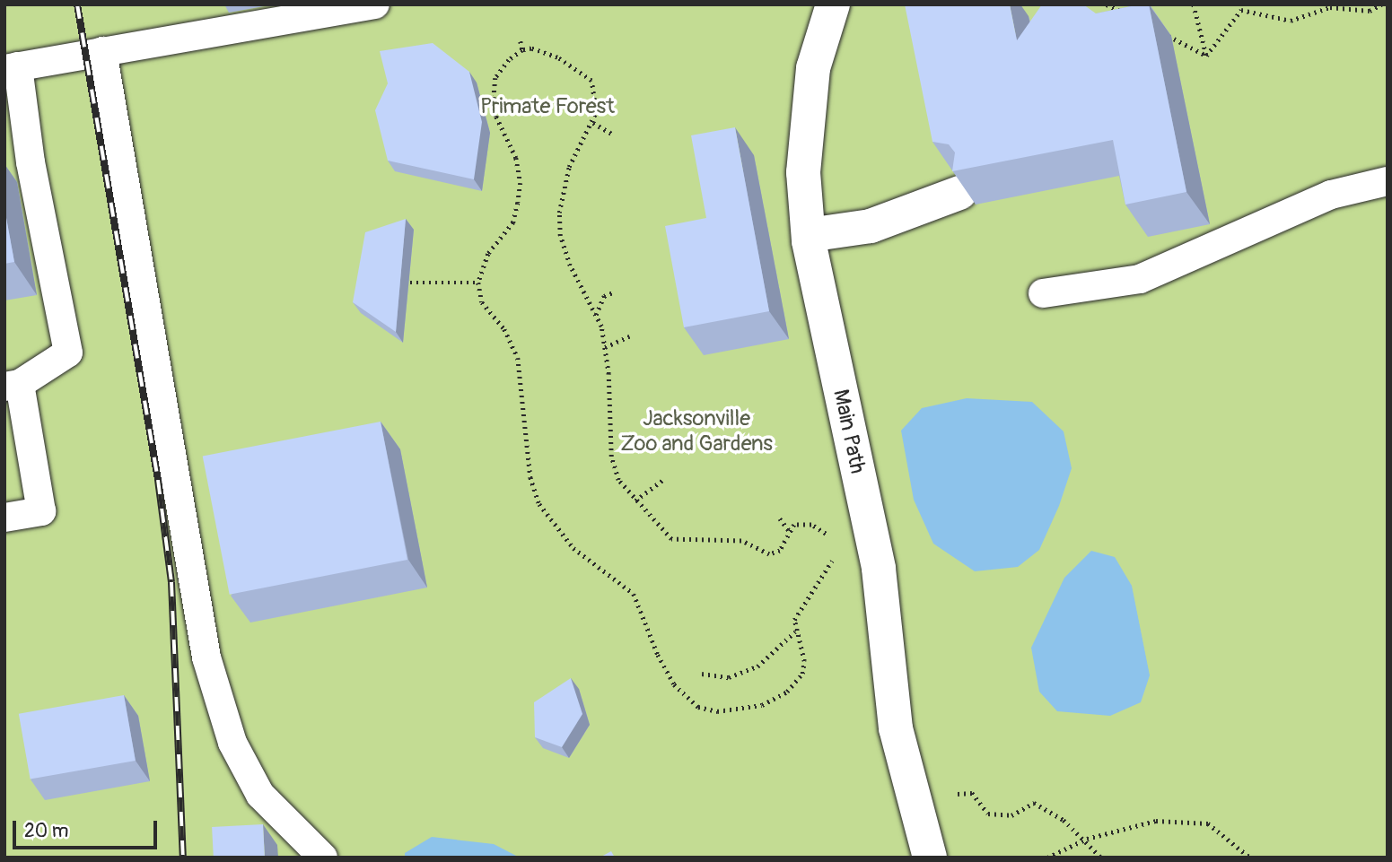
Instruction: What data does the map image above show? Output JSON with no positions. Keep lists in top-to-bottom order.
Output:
{
  "streets": {
    "street": ["Main Path"]
  },
  "parks": ["Primate Forest", "Jacksonville Zoo and Gardens"],
  "scale_bar": "20 m"
}
